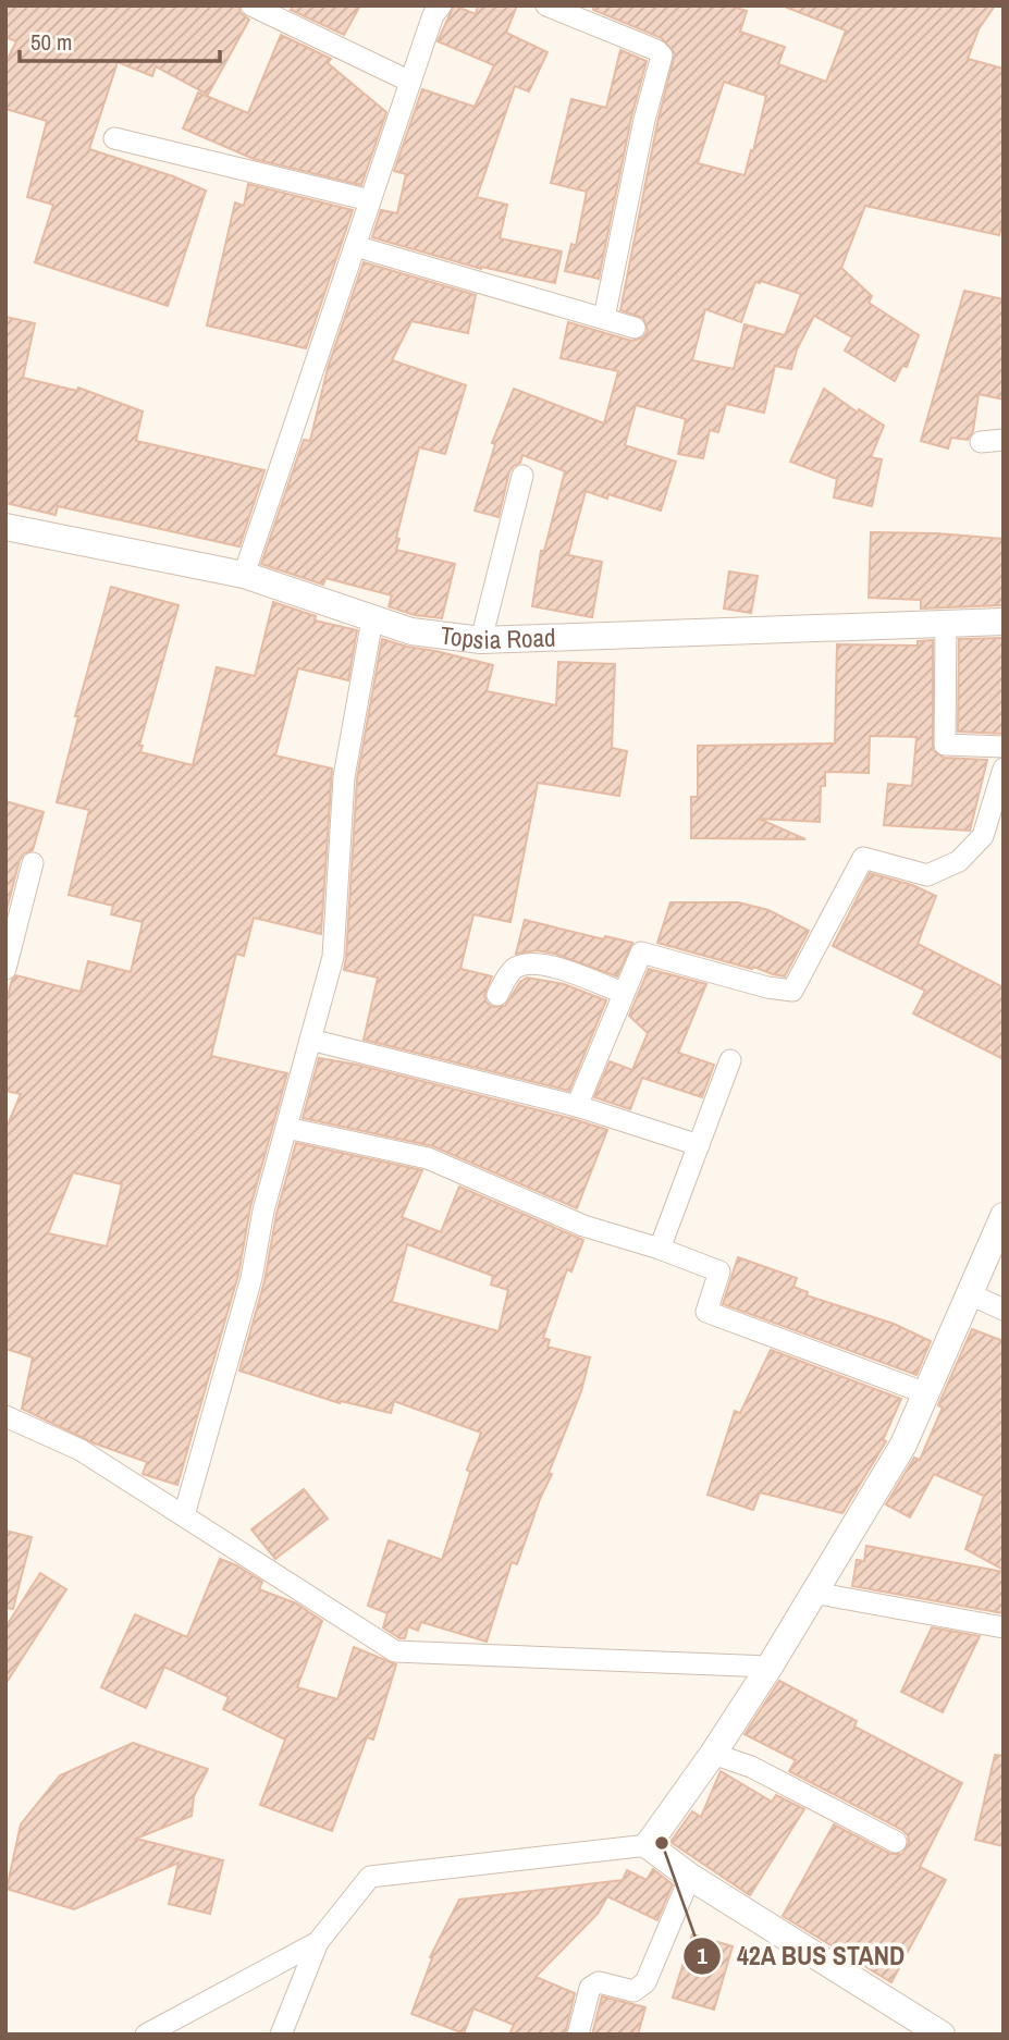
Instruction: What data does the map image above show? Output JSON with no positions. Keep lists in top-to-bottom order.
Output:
{
  "streets": {
    "street": ["Topsia Road"]
  },
  "places": ["42A BUS STAND"],
  "scale_bar": "50 m"
}
